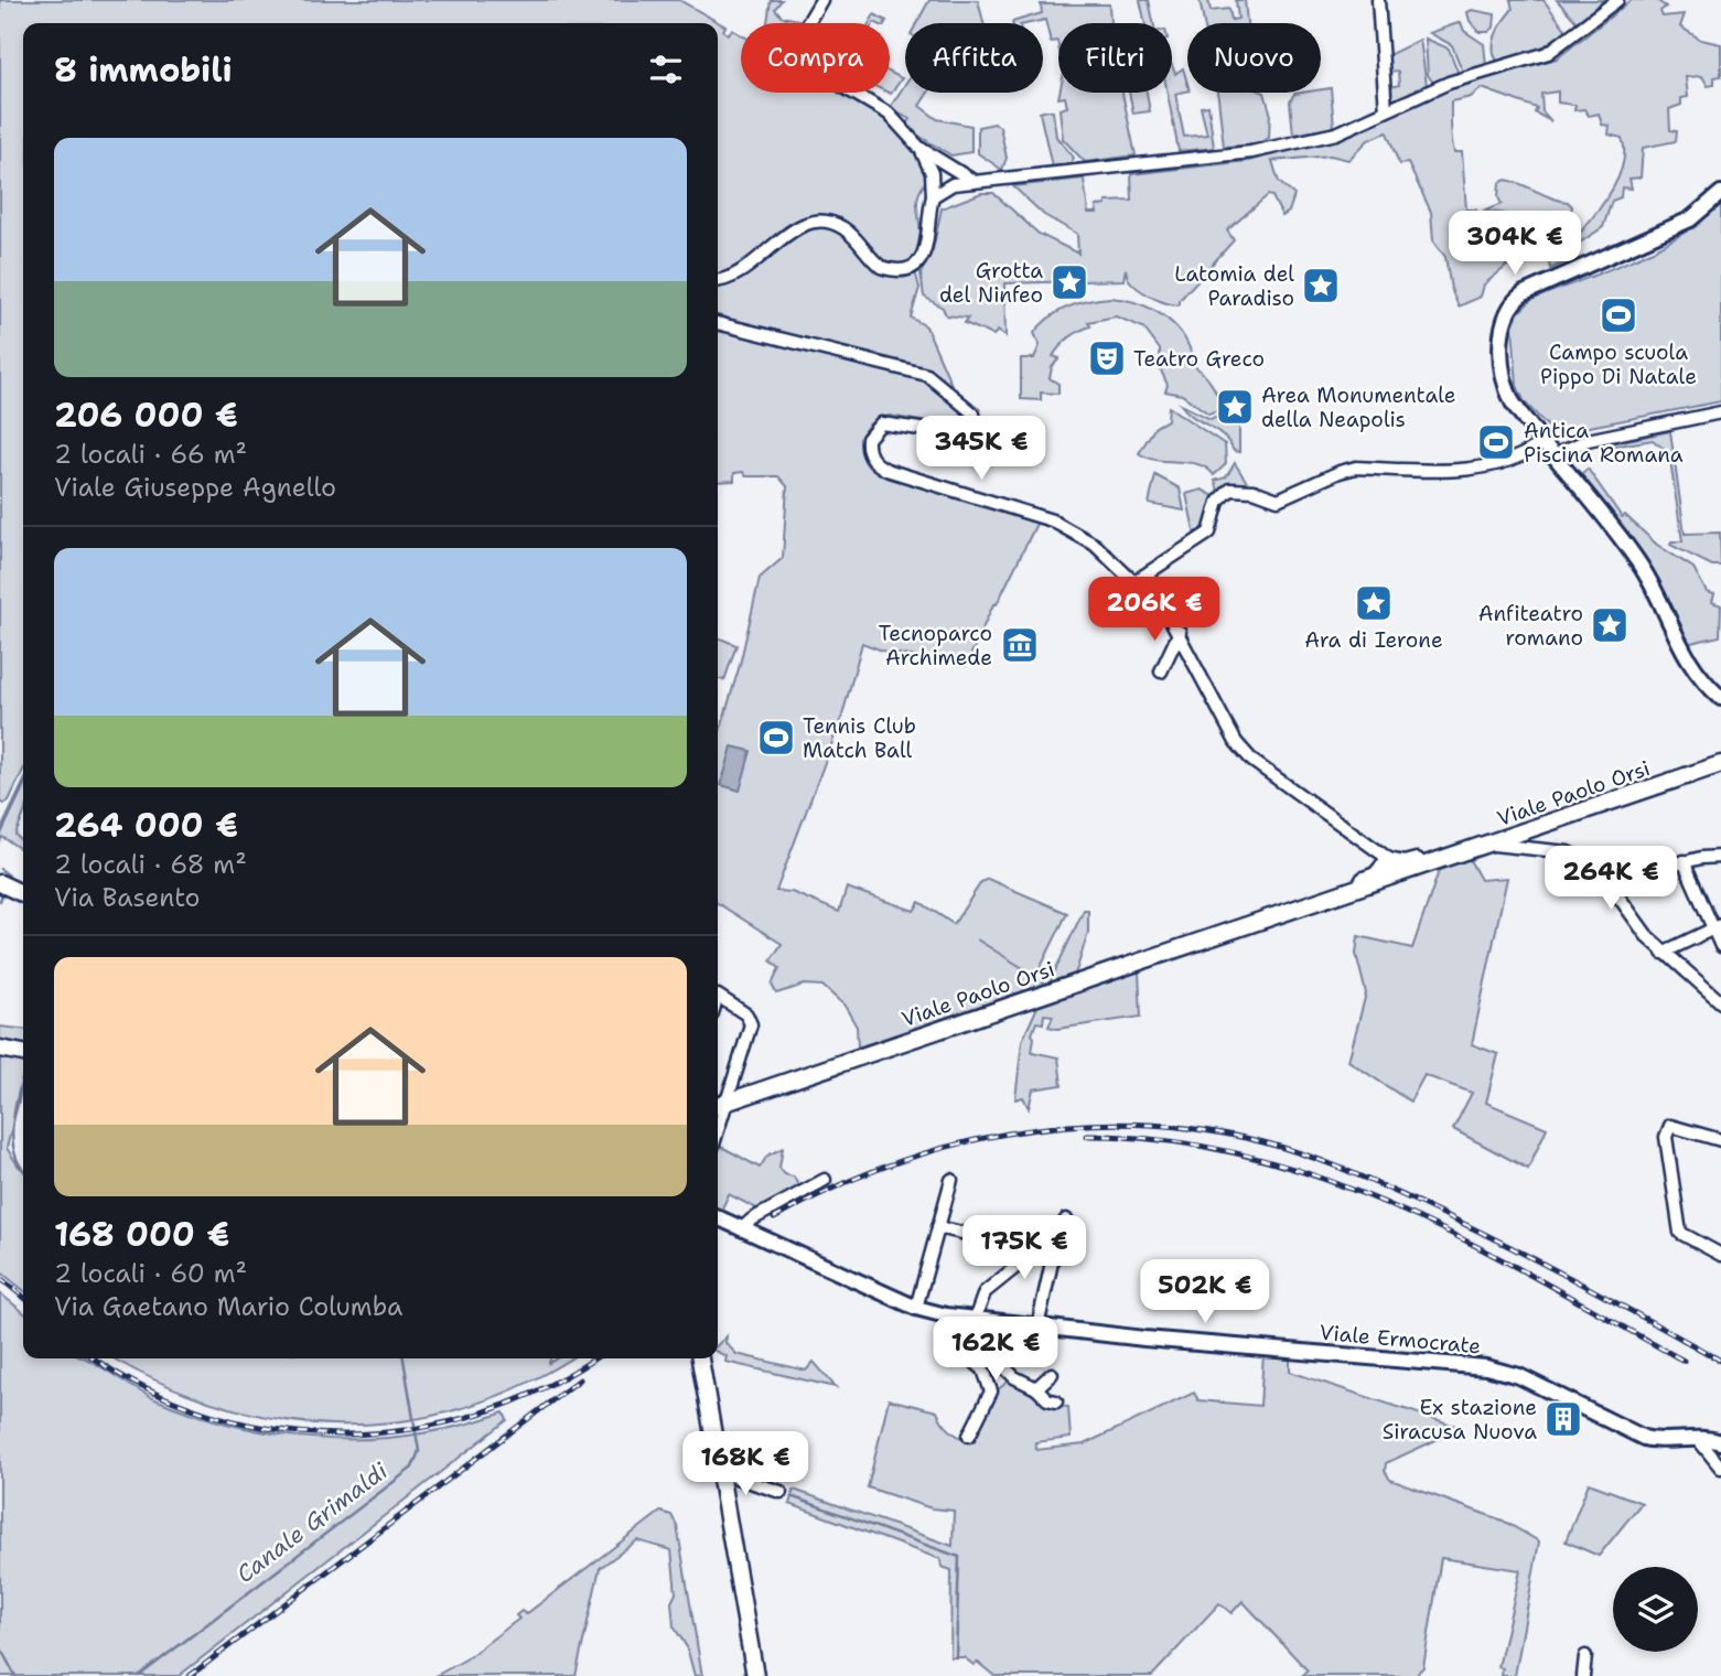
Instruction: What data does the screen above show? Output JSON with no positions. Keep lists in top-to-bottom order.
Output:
{
  "streets": {
    "main road": ["Viale Paolo Orsi", "Viale Ermocrate"]
  },
  "water": ["Canale Grimaldi"],
  "places": {
    "place": [
      "Grotta del Ninfeo",
      "Latomia del Paradiso",
      "Area Monumentale della Neapolis",
      "Ara di Ierone",
      "Anfiteatro romano"
    ],
    "sports": ["Campo scuola Pippo Di Natale", "Antica Piscina Romana", "Tennis Club Match Ball"],
    "theatre": ["Teatro Greco"],
    "museum": ["Tecnoparco Archimede"],
    "building": ["Ex stazione Siracusa Nuova"]
  },
  "page": {
    "chip": [
      "Compra",
      "Affitta",
      "Filtri",
      "Nuovo"
    ],
    "heading": "8 immobili",
    "list": [
      {
        "name": "206 000 €",
        "note": "2 locali · 66 m² · Viale Giuseppe Agnello"
      },
      {
        "name": "264 000 €",
        "note": "2 locali · 68 m² · Via Basento"
      },
      {
        "name": "168 000 €",
        "note": "2 locali · 60 m² · Via Gaetano Mario Columba"
      }
    ],
    "price": [
      "304K €",
      "345K €",
      "206K €",
      "264K €",
      "175K €",
      "502K €",
      "162K €",
      "168K €"
    ]
  }
}
